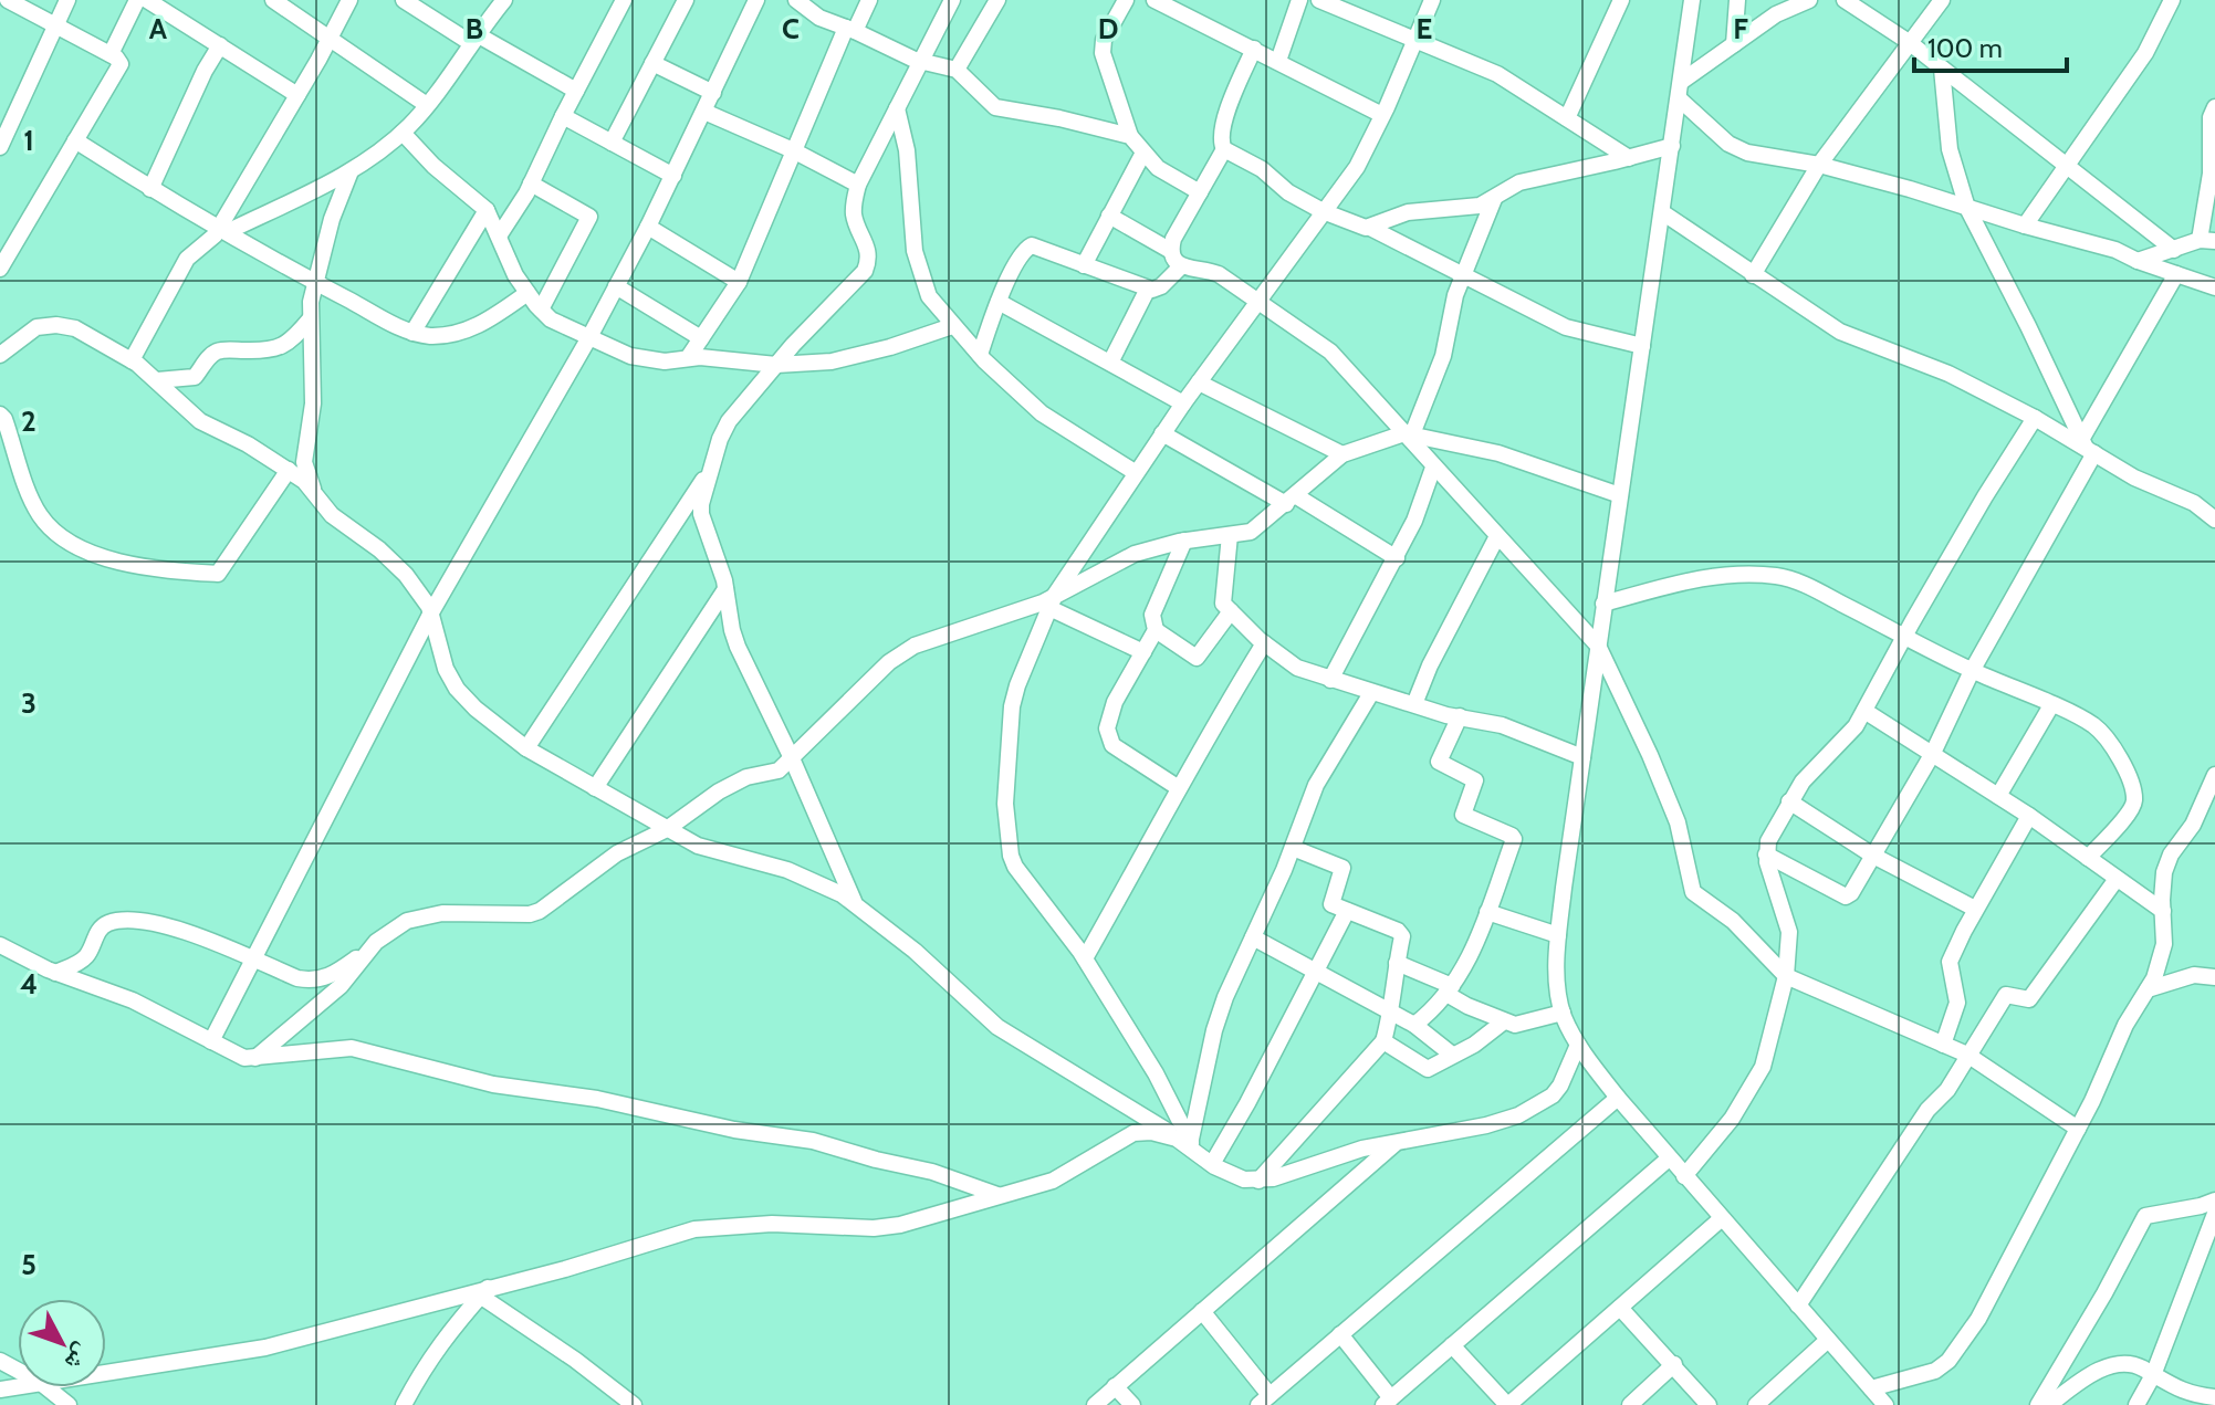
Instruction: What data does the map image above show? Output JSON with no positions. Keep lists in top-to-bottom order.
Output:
{
  "scale_bar": "100 m",
  "north": "bottom right",
  "grid": {
    "columns": [
      "A",
      "B",
      "C",
      "D",
      "E",
      "F"
    ],
    "rows": [
      "1",
      "2",
      "3",
      "4",
      "5"
    ]
  }
}
